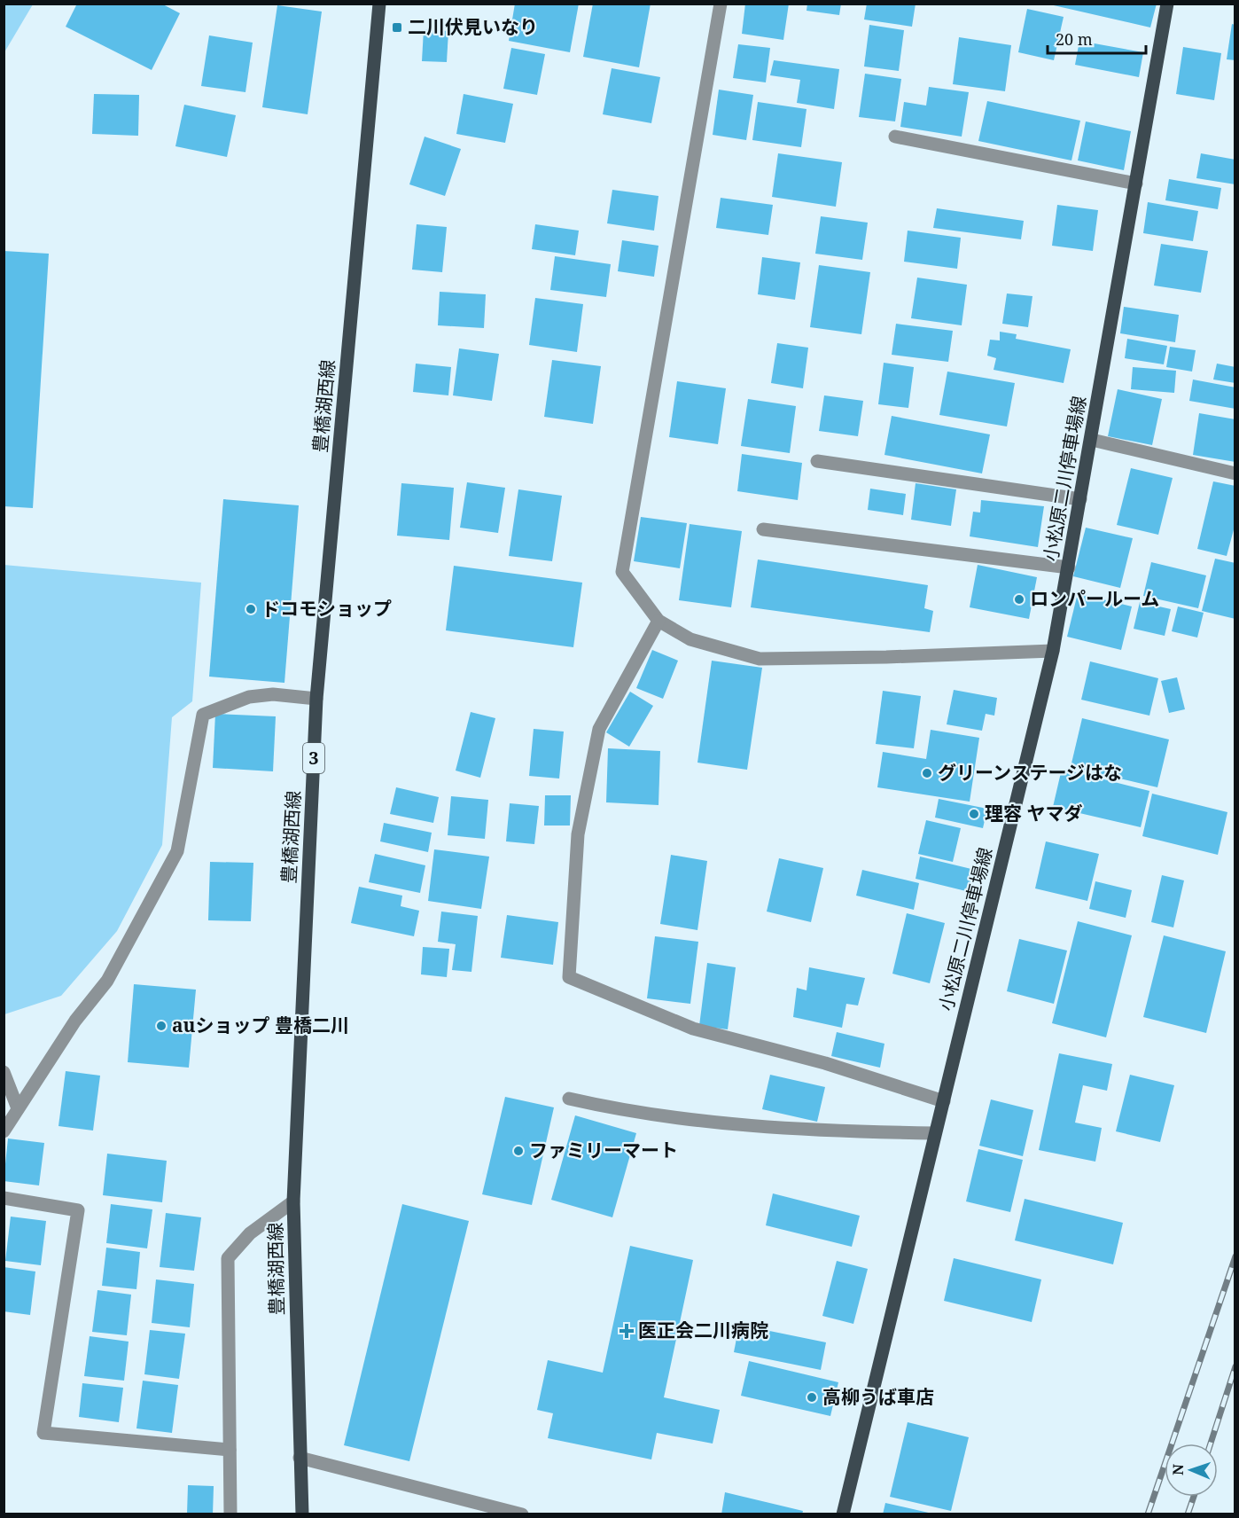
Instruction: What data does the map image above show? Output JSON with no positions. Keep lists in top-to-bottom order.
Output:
{
  "streets": {
    "main road": ["豊橋湖西線", "小松原二川停車場線", "3"]
  },
  "places": {
    "transit": ["二川伏見いなり"],
    "other": [
      "ロンパールーム",
      "ドコモショップ",
      "グリーンステージはな",
      "理容 ヤマダ",
      "auショップ 豊橋二川",
      "ファミリーマート",
      "高柳うば車店"
    ],
    "health": ["医正会二川病院"]
  },
  "scale_bar": "20 m",
  "north": "left"
}
